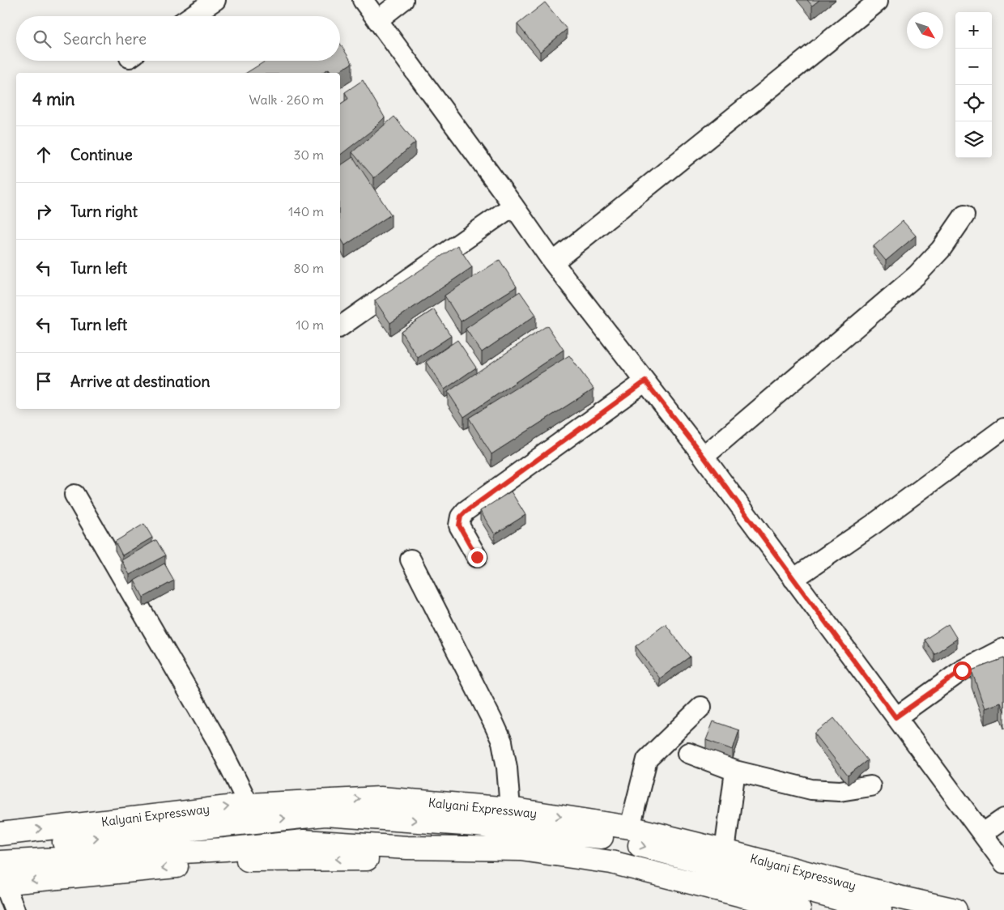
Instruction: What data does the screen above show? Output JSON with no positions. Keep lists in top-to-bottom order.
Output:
{
  "streets": {
    "highway": ["Kalyani Expressway"]
  },
  "north": "bottom right",
  "page": {
    "map_buttons": ["+", "−"],
    "search": "Search here",
    "heading": ["4 min", "Walk · 260 m"],
    "list": [
      ["Continue", "30 m"],
      ["Turn right", "140 m"],
      ["Turn left", "80 m"],
      ["Turn left", "10 m"],
      "Arrive at destination"
    ]
  }
}
